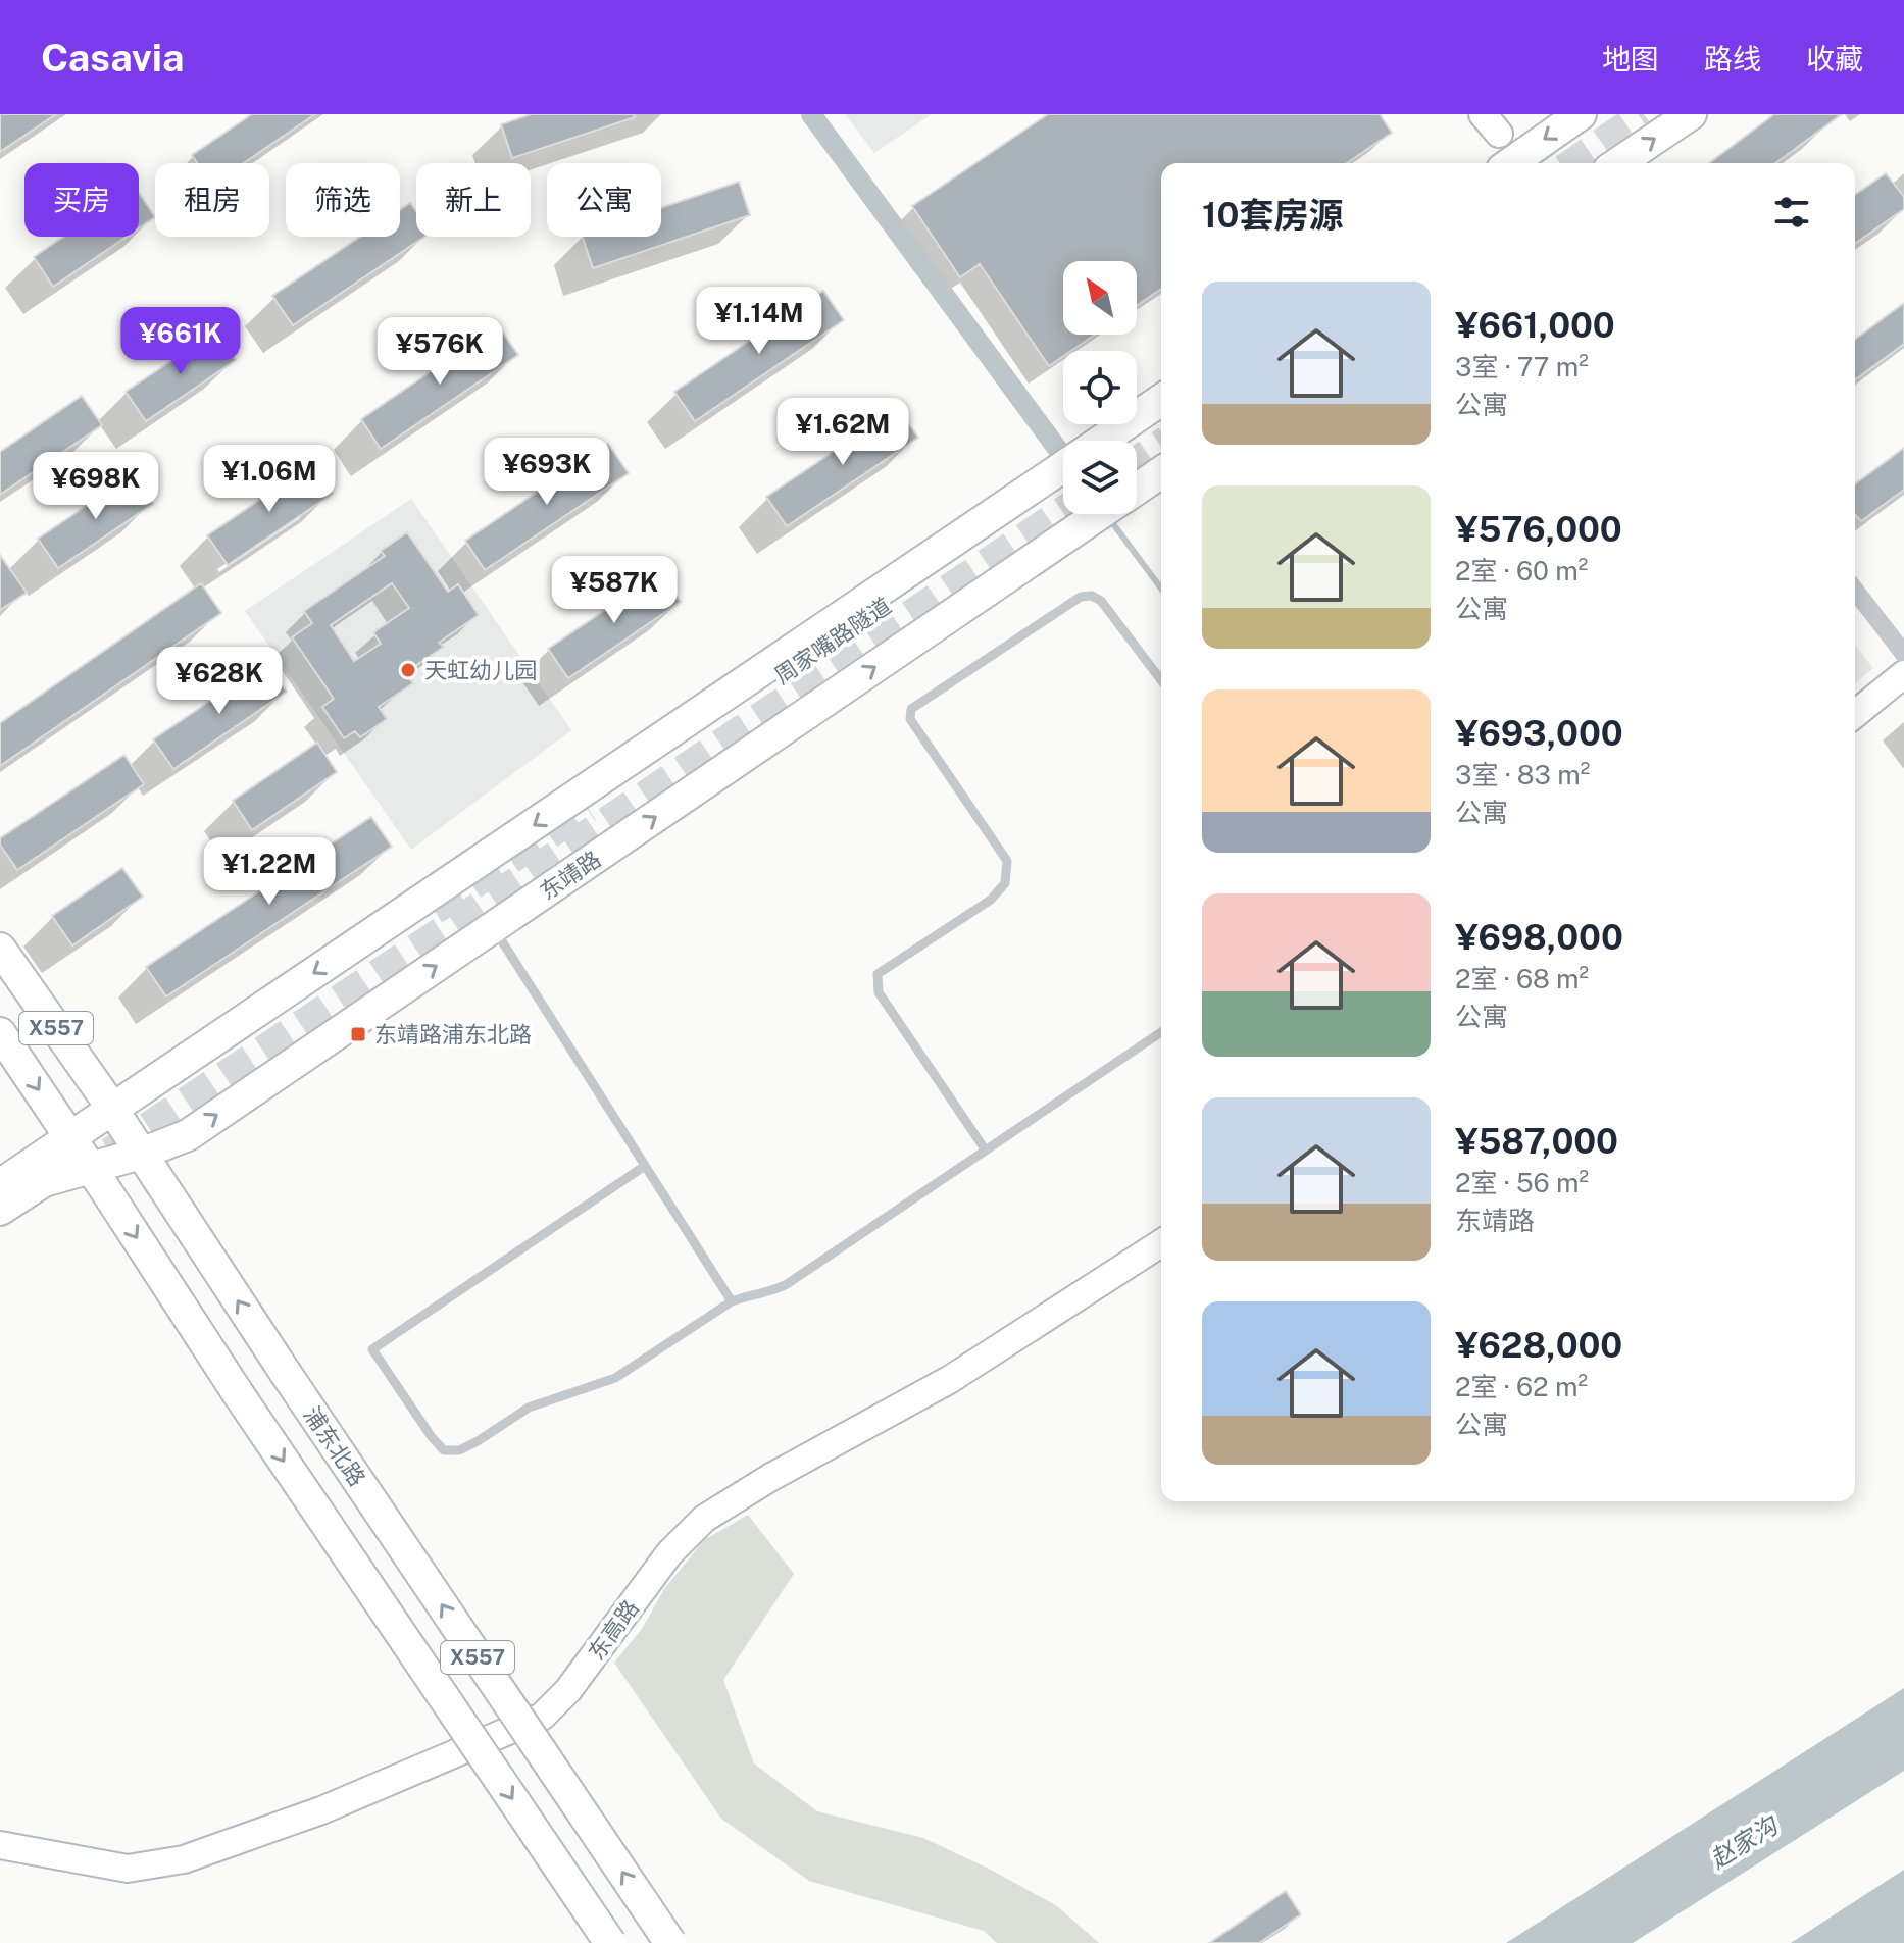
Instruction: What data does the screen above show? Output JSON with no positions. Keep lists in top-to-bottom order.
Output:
{
  "streets": {
    "main road": [
      "周家嘴路隧道",
      "东靖路",
      "X557",
      "浦东北路"
    ],
    "street": ["东高路"]
  },
  "crossings": [
    ["东靖路", "X557"],
    ["东靖路", "浦东北路"]
  ],
  "water": ["赵家沟"],
  "places": {
    "other": ["天虹幼儿园"],
    "transit": ["东靖路浦东北路"]
  },
  "north": "top left",
  "page": {
    "header": "Casavia",
    "nav": ["地图", "路线", "收藏"],
    "chip": [
      "买房",
      "租房",
      "筛选",
      "新上",
      "公寓"
    ],
    "heading": "10套房源",
    "list": [
      {
        "name": "¥661,000",
        "note": "3室 · 77 m² · 公寓"
      },
      {
        "name": "¥576,000",
        "note": "2室 · 60 m² · 公寓"
      },
      {
        "name": "¥693,000",
        "note": "3室 · 83 m² · 公寓"
      },
      {
        "name": "¥698,000",
        "note": "2室 · 68 m² · 公寓"
      },
      {
        "name": "¥587,000",
        "note": "2室 · 56 m² · 东靖路"
      },
      {
        "name": "¥628,000",
        "note": "2室 · 62 m² · 公寓"
      }
    ],
    "price": [
      "¥1.14M",
      "¥661K",
      "¥576K",
      "¥1.62M",
      "¥693K",
      "¥1.06M",
      "¥698K",
      "¥587K",
      "¥628K",
      "¥1.22M"
    ]
  }
}
